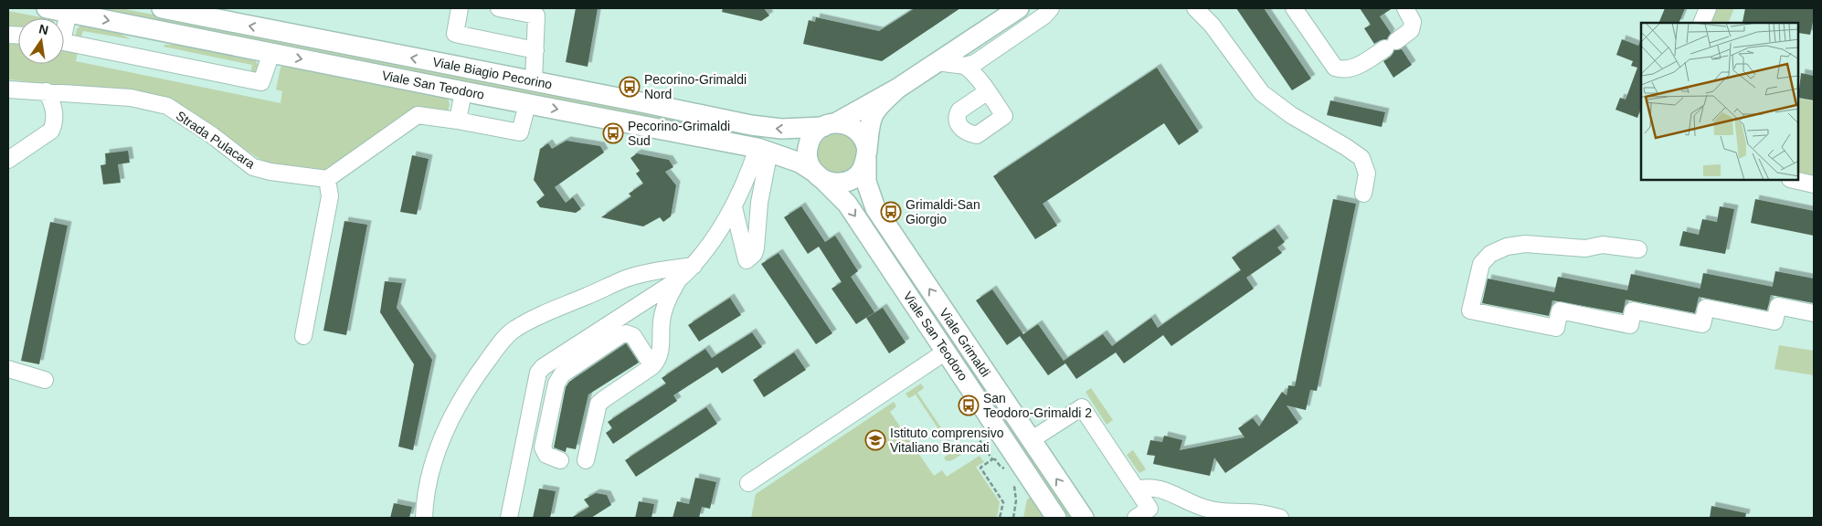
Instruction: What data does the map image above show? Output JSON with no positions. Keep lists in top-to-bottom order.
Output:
{
  "streets": {
    "main road": ["Viale Biagio Pecorino", "Viale San Teodoro", "Viale Grimaldi"],
    "street": ["Strada Pulacara"]
  },
  "crossings": [
    ["Viale Biagio Pecorino", "Viale San Teodoro"],
    ["Viale Biagio Pecorino", "Viale Grimaldi"],
    ["Viale San Teodoro", "Viale Grimaldi"]
  ],
  "one_way": ["Viale Biagio Pecorino", "Viale San Teodoro", "Viale Grimaldi"],
  "places": {
    "bus stop": [
      "Pecorino-Grimaldi Nord",
      "Pecorino-Grimaldi Sud",
      "Grimaldi-San Giorgio",
      "San Teodoro-Grimaldi 2"
    ],
    "school or university": ["Istituto comprensivo Vitaliano Brancati"]
  },
  "north": "top"
}
